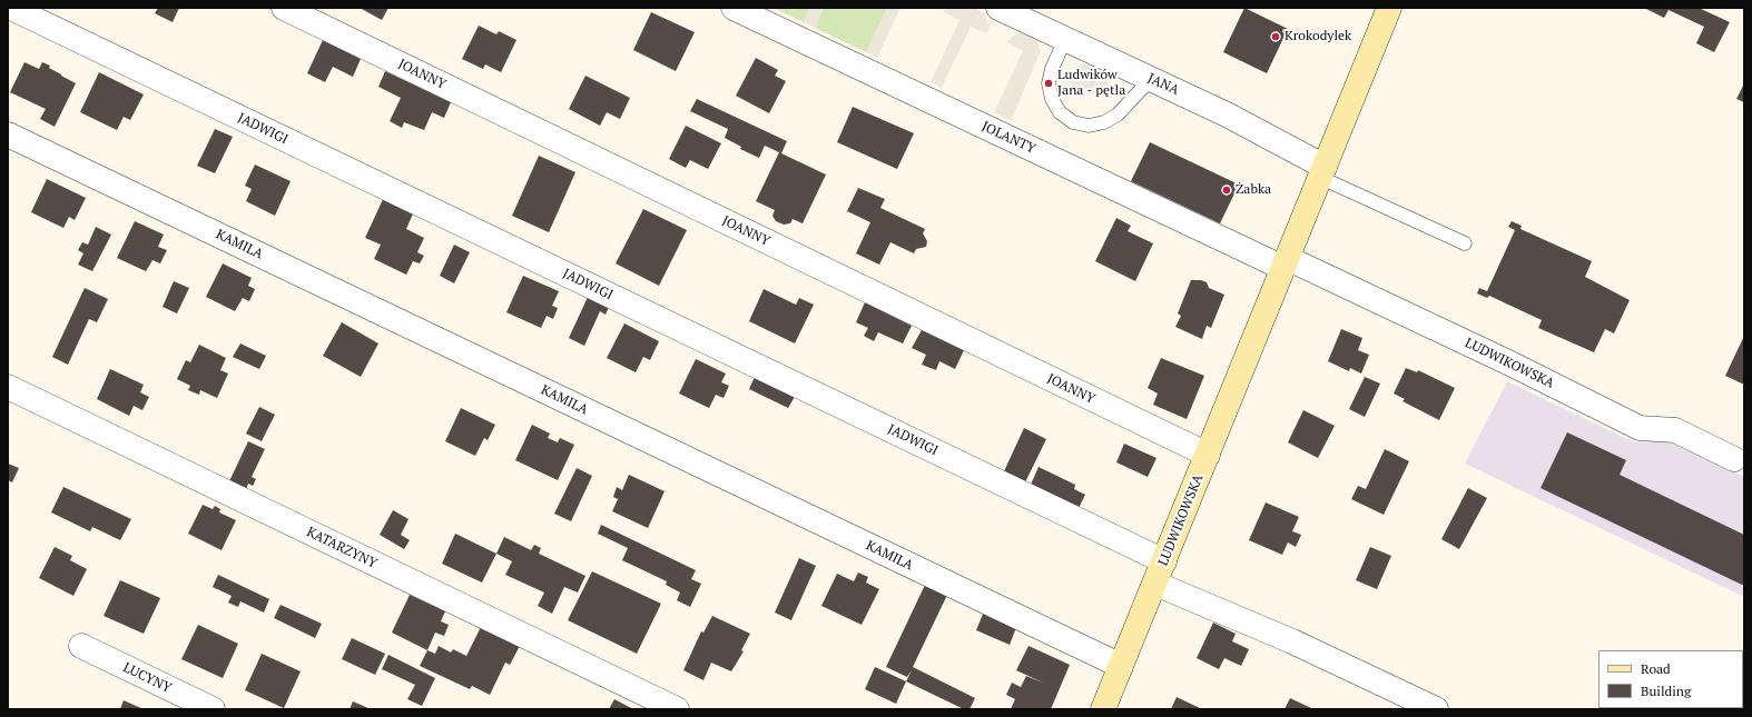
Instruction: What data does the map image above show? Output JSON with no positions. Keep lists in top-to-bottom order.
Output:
{
  "streets": {
    "street": [
      "JOANNY",
      "JANA",
      "JADWIGI",
      "JOLANTY",
      "KAMILA",
      "LUDWIKOWSKA",
      "KATARZYNY",
      "LUCYNY"
    ]
  },
  "crossings": [
    ["JOANNY", "LUDWIKOWSKA"],
    ["JANA", "LUDWIKOWSKA"],
    ["JADWIGI", "LUDWIKOWSKA"],
    ["JOLANTY", "LUDWIKOWSKA"],
    ["KAMILA", "LUDWIKOWSKA"]
  ],
  "places": ["Krokodylek", "Ludwików Jana - pętla", "Żabka"],
  "legend": ["Road", "Building"]
}
